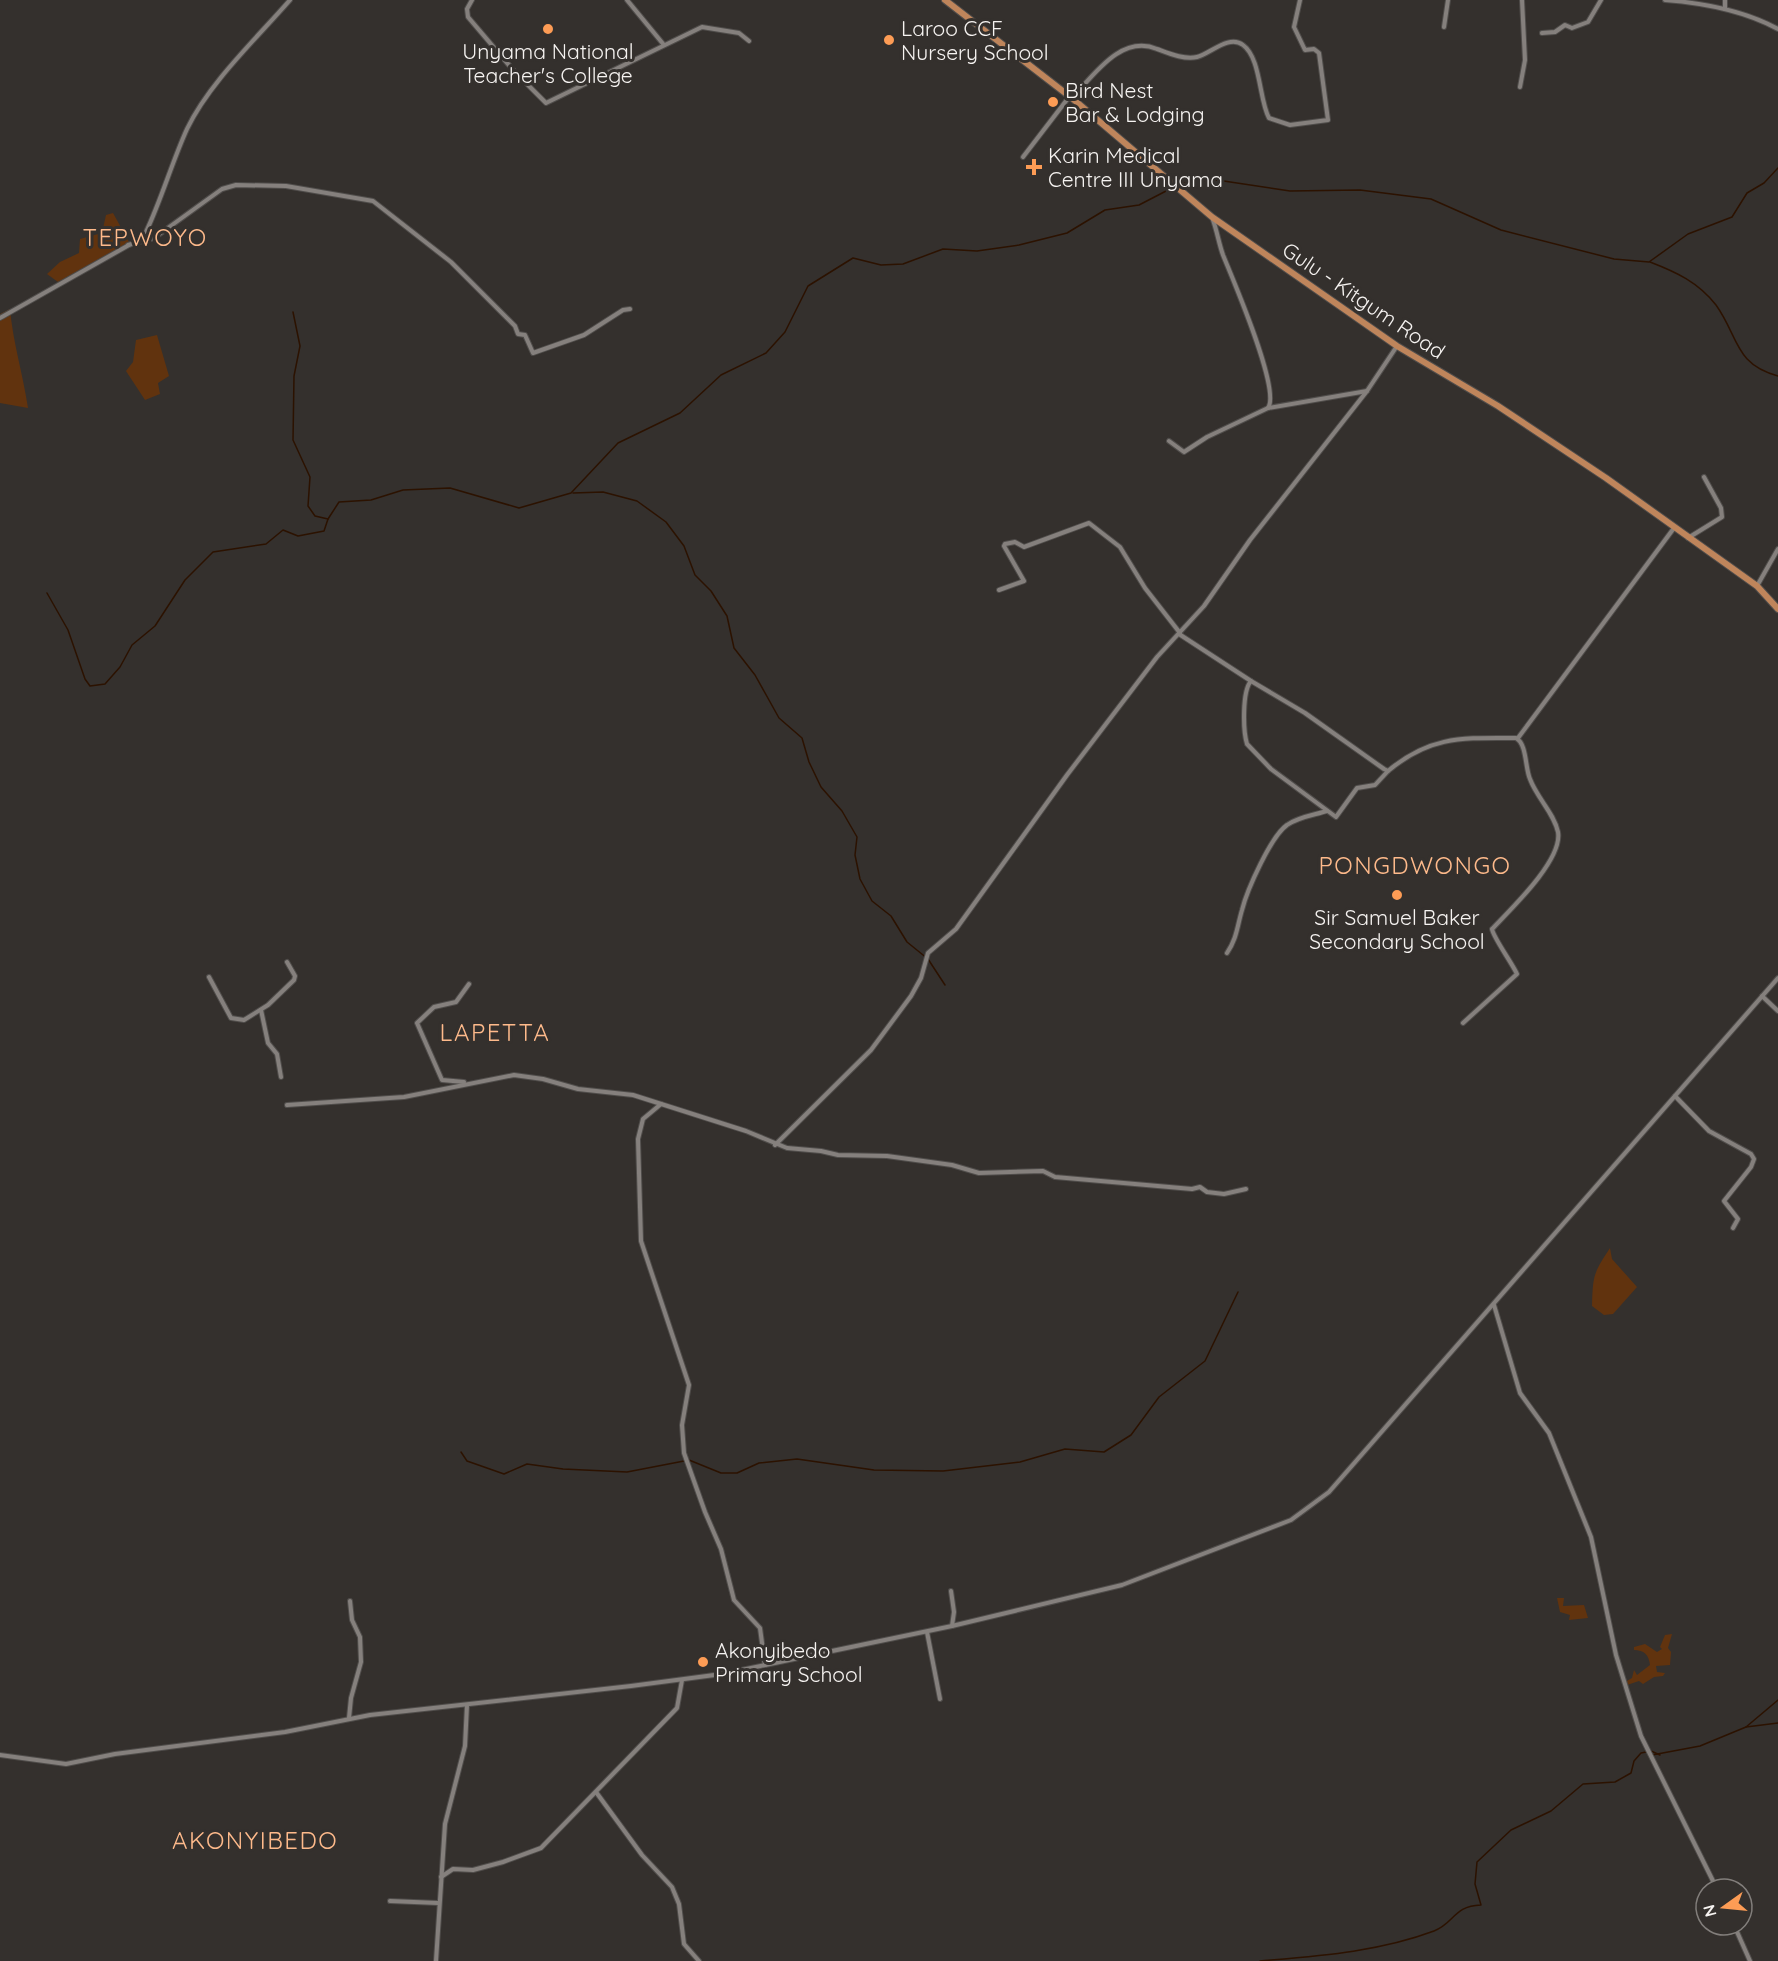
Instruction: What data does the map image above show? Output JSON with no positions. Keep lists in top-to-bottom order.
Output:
{
  "streets": {
    "main road": ["Gulu - Kitgum Road"]
  },
  "districts": [
    "TEPWOYO",
    "PONGDWONGO",
    "LAPETTA",
    "AKONYIBEDO"
  ],
  "places": {
    "other": [
      "Unyama National Teacher's College",
      "Laroo CCF Nursery School",
      "Bird Nest Bar & Lodging",
      "Sir Samuel Baker Secondary School",
      "Akonyibedo Primary School"
    ],
    "health": ["Karin Medical Centre III Unyama"]
  },
  "north": "left"
}
